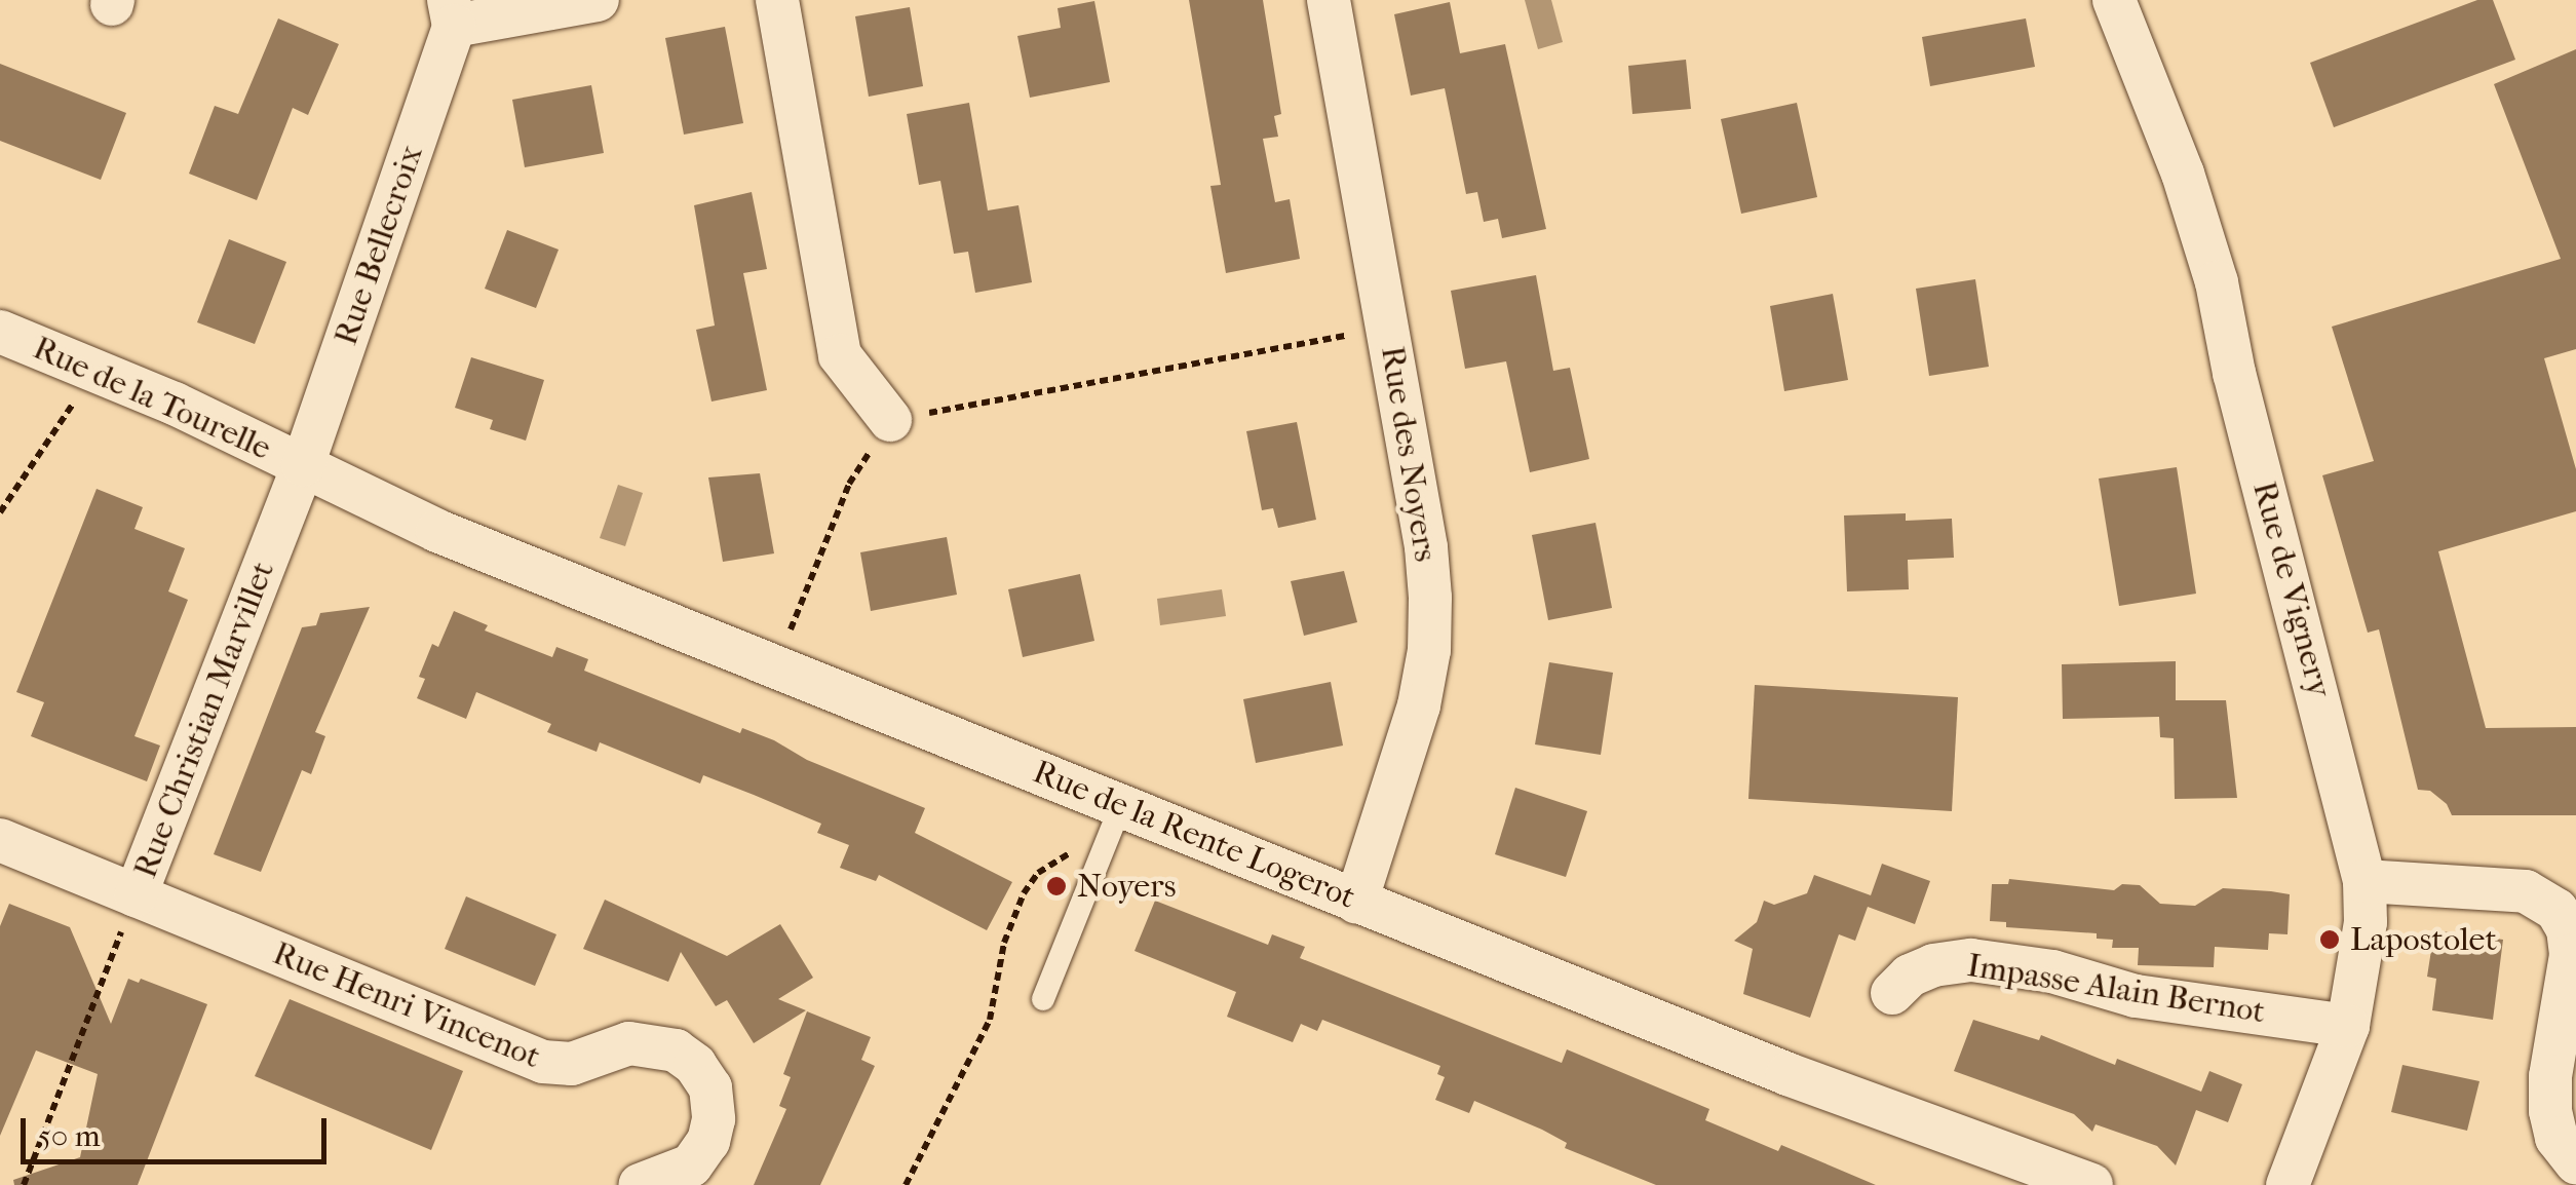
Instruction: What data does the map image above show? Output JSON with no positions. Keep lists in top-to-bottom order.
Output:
{
  "streets": {
    "street": [
      "Rue Bellecroix",
      "Rue de la Tourelle",
      "Rue des Noyers",
      "Rue de Vignery",
      "Rue Christian Marvillet",
      "Rue de la Rente Logerot",
      "Impasse Alain Bernot",
      "Rue Henri Vincenot"
    ]
  },
  "crossings": [
    ["Rue Bellecroix", "Rue de la Tourelle"],
    ["Rue Bellecroix", "Rue Christian Marvillet"],
    ["Rue Bellecroix", "Rue de la Rente Logerot"],
    ["Rue de la Tourelle", "Rue Christian Marvillet"],
    ["Rue de la Tourelle", "Rue de la Rente Logerot"],
    ["Rue des Noyers", "Rue de la Rente Logerot"],
    ["Rue de Vignery", "Impasse Alain Bernot"],
    ["Rue Christian Marvillet", "Rue de la Rente Logerot"],
    ["Rue Christian Marvillet", "Rue Henri Vincenot"]
  ],
  "places": ["Noyers", "Lapostolet"],
  "scale_bar": "50 m"
}
